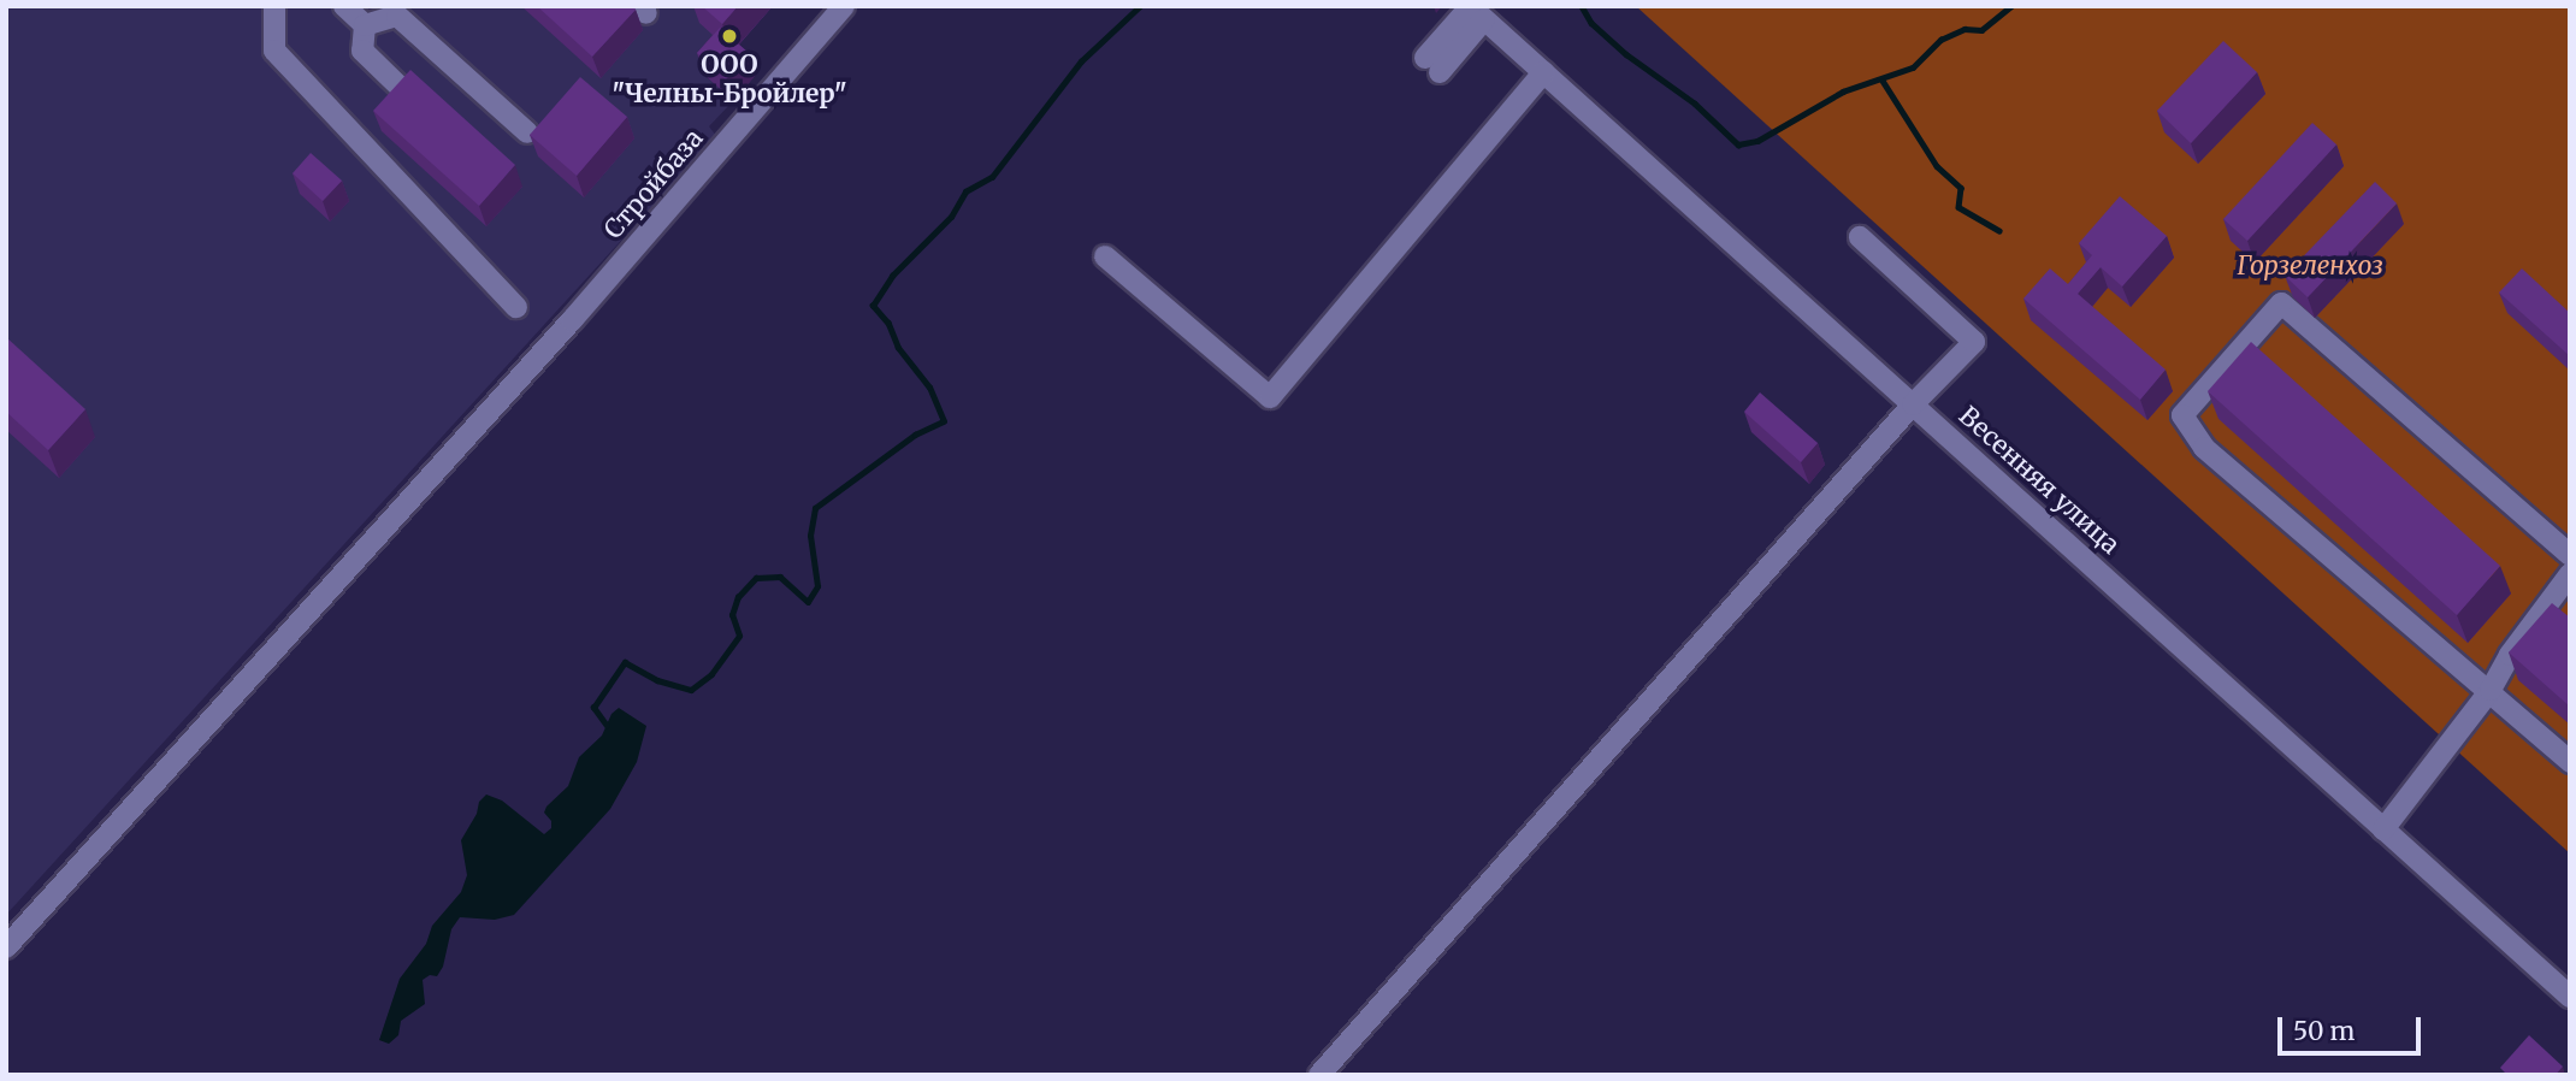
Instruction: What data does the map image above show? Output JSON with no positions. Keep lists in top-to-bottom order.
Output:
{
  "streets": {
    "street": ["Стройбаза", "Весенняя улица"]
  },
  "parks": ["Горзеленхоз"],
  "places": ["ООО \"Челны-Бройлер\""],
  "scale_bar": "50 m"
}
